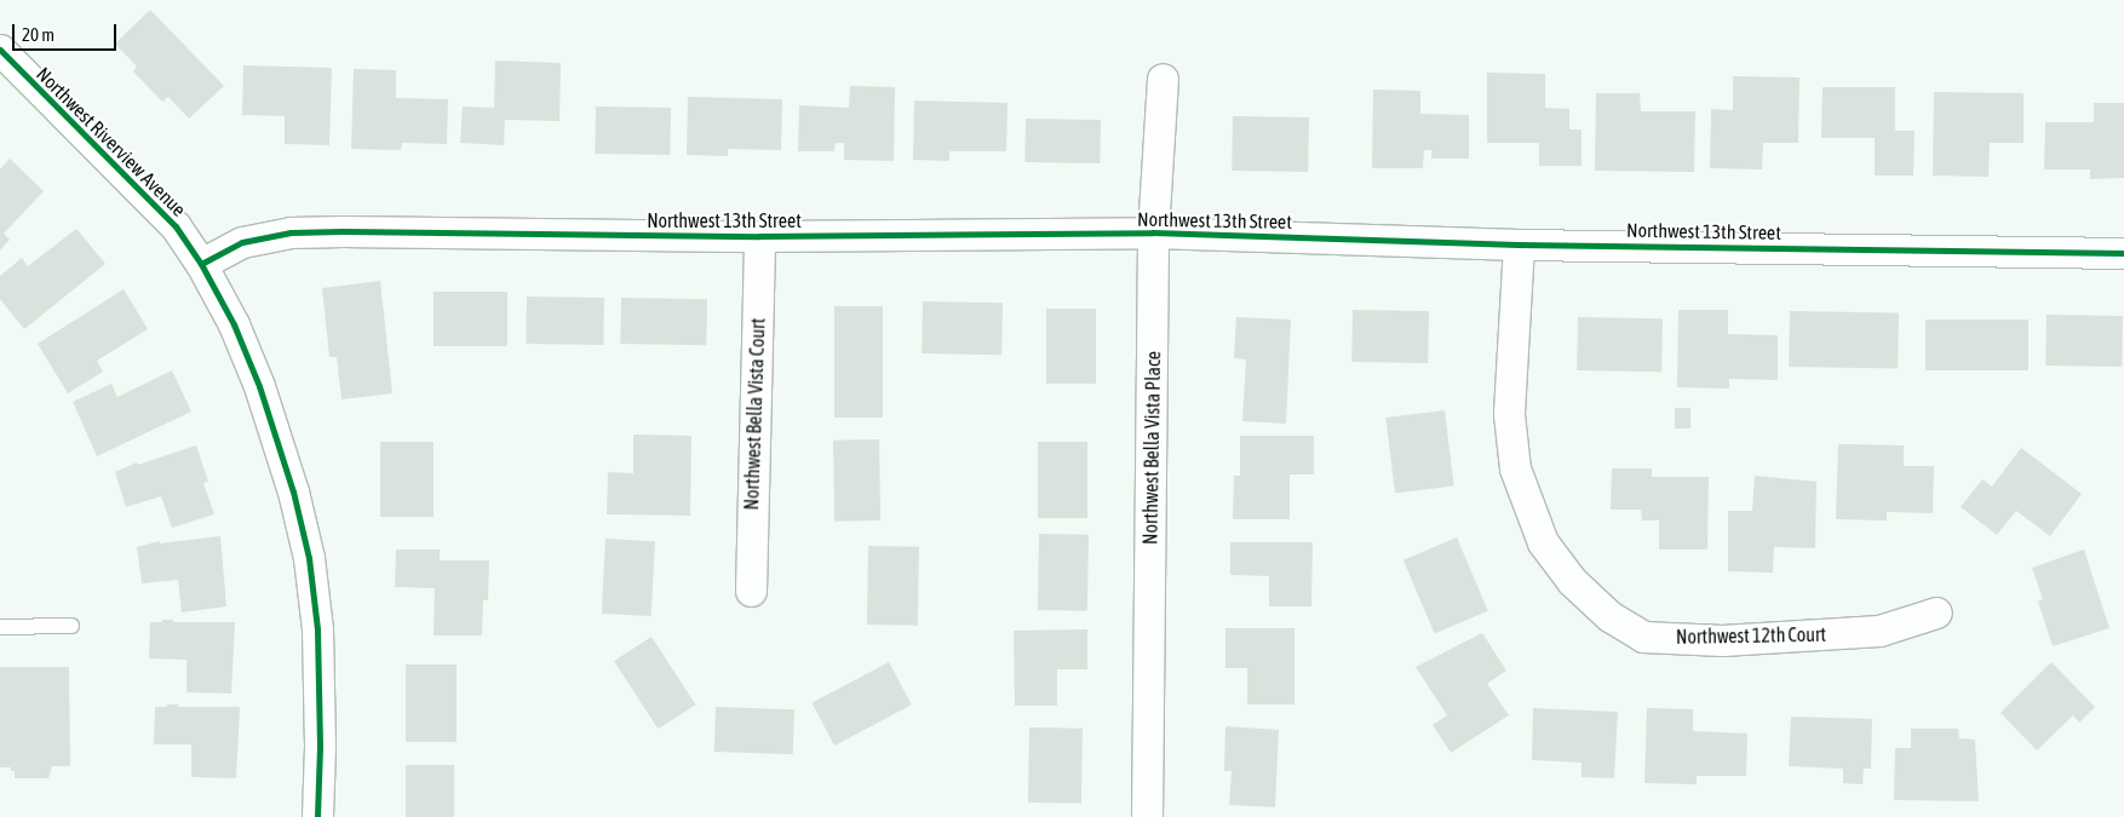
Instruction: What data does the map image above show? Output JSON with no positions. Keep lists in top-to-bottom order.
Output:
{
  "streets": {
    "street": [
      "Northwest Riverview Avenue",
      "Northwest 13th Street",
      "Northwest Bella Vista Court",
      "Northwest Bella Vista Place",
      "Northwest 12th Court"
    ]
  },
  "crossings": [
    ["Northwest Riverview Avenue", "Northwest 13th Street"],
    ["Northwest 13th Street", "Northwest Bella Vista Court"],
    ["Northwest 13th Street", "Northwest Bella Vista Place"],
    ["Northwest 13th Street", "Northwest 12th Court"]
  ],
  "scale_bar": "20 m"
}
